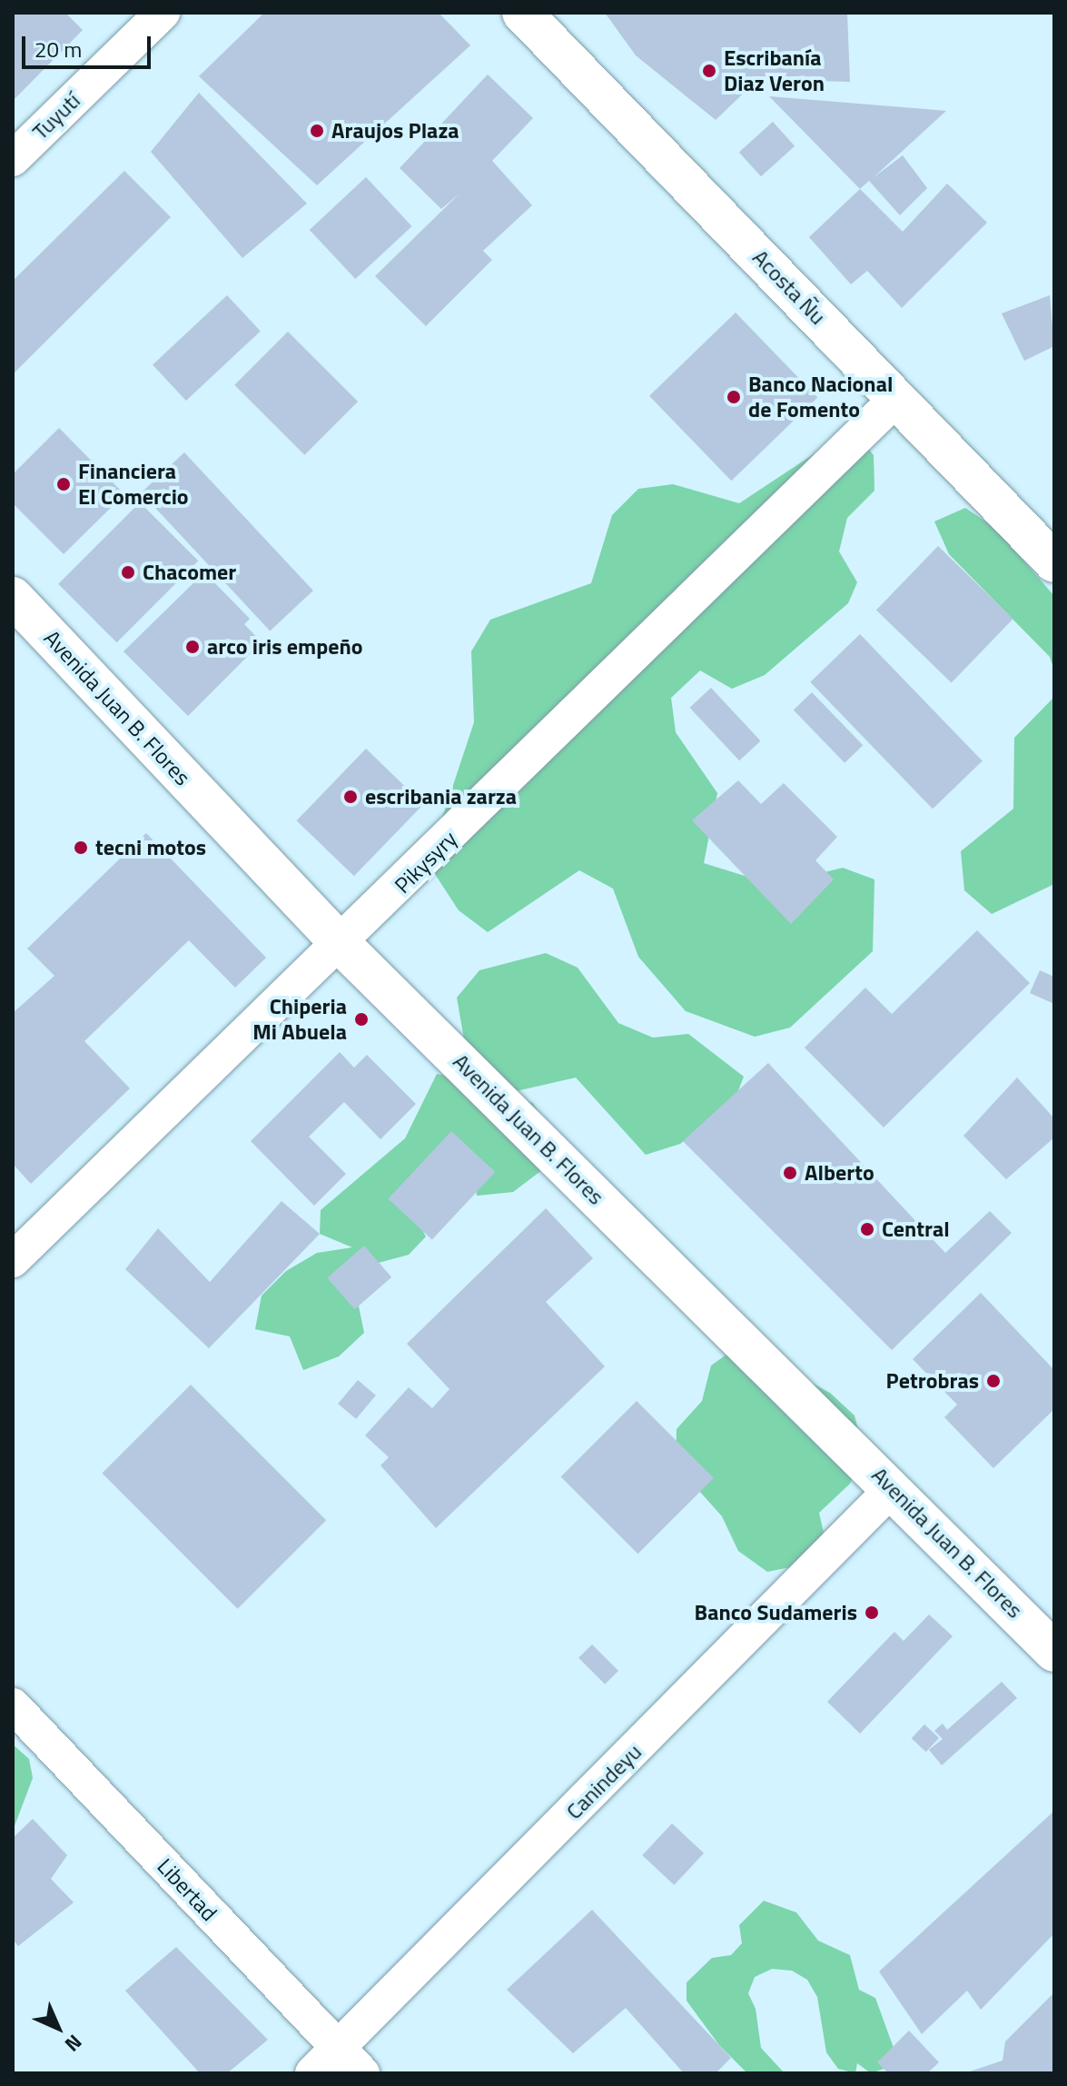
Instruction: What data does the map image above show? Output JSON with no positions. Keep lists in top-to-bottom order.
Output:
{
  "streets": {
    "street": [
      "Tuyutí",
      "Acosta Ñu",
      "Avenida Juan B. Flores",
      "Pikysyry",
      "Canindeyu",
      "Libertad"
    ]
  },
  "crossings": [
    ["Acosta Ñu", "Pikysyry"],
    ["Avenida Juan B. Flores", "Pikysyry"],
    ["Avenida Juan B. Flores", "Canindeyu"],
    ["Canindeyu", "Libertad"]
  ],
  "places": [
    "Escribanía Diaz Veron",
    "Araujos Plaza",
    "Banco Nacional de Fomento",
    "Financiera El Comercio",
    "Chacomer",
    "arco iris empeño",
    "escribania zarza",
    "tecni motos",
    "Chiperia Mi Abuela",
    "Alberto",
    "Central",
    "Petrobras",
    "Banco Sudameris"
  ],
  "scale_bar": "20 m",
  "north": "bottom right"
}
